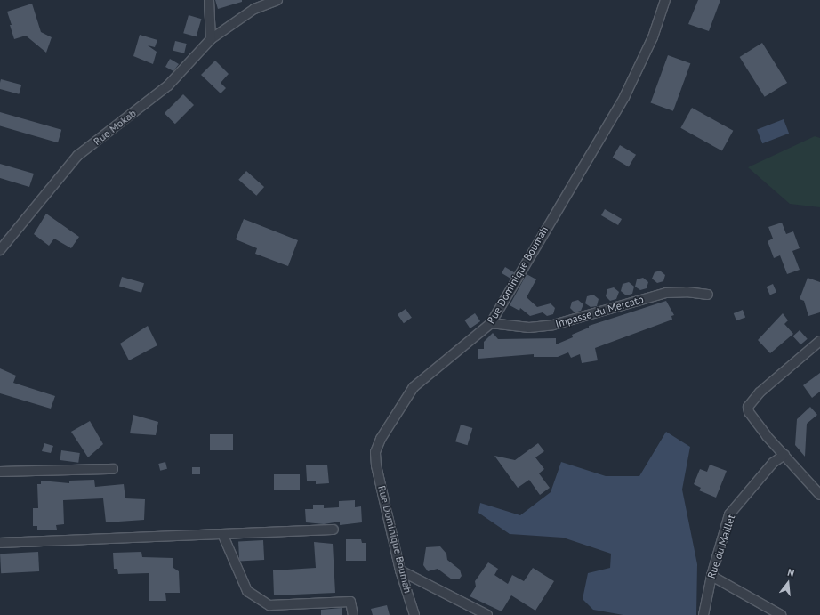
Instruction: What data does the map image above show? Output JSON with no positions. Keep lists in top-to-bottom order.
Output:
{
  "streets": {
    "street": [
      "Rue Mokab",
      "Rue Dominique Boumah",
      "Impasse du Mercato",
      "Rue du Maillet"
    ]
  },
  "crossings": [
    ["Rue Dominique Boumah", "Impasse du Mercato"]
  ],
  "north": "top"
}
